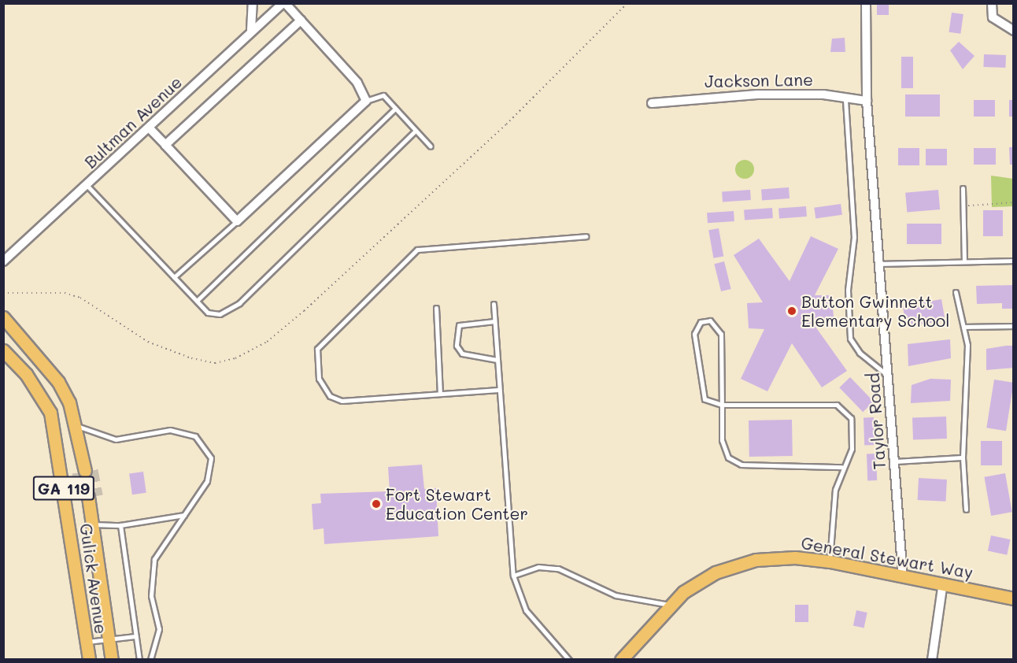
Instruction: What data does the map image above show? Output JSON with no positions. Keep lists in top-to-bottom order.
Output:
{
  "streets": {
    "main road": ["GA 119", "General Stewart Way", "Gulick Avenue"],
    "street": ["Jackson Lane", "Bultman Avenue", "Taylor Road"]
  },
  "crossings": [
    ["Jackson Lane", "Taylor Road"],
    ["Taylor Road", "General Stewart Way"]
  ],
  "places": ["Button Gwinnett Elementary School", "Fort Stewart Education Center"]
}
